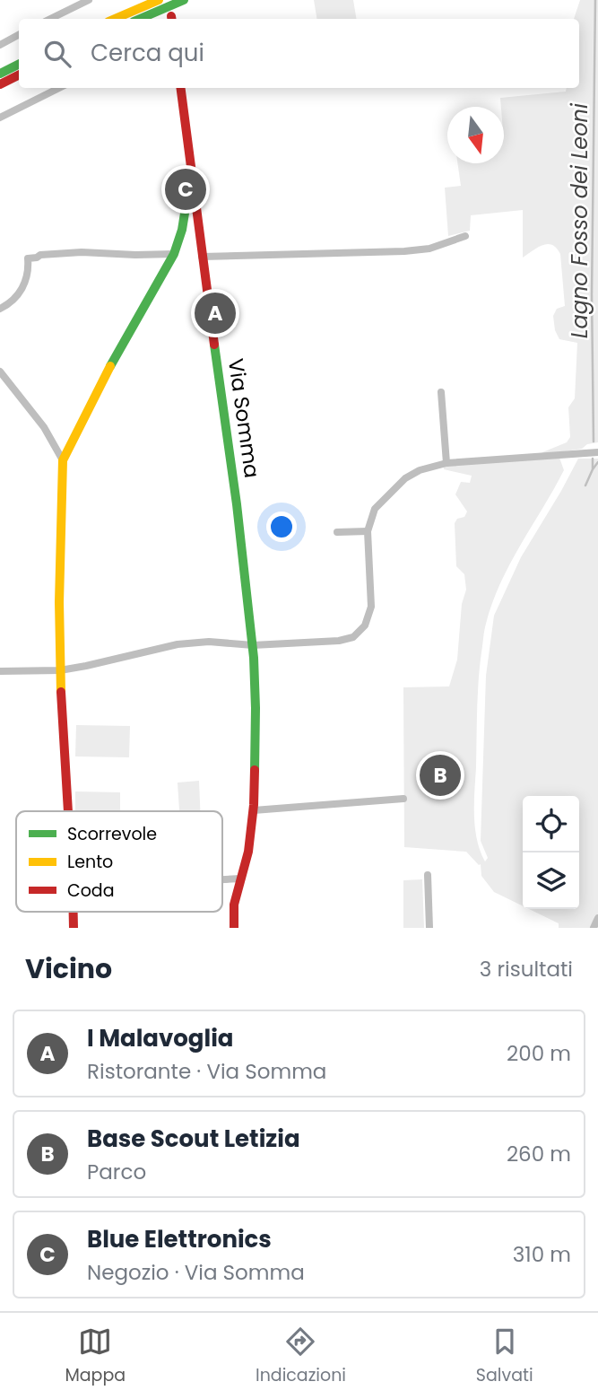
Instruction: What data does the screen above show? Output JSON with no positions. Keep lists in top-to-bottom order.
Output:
{
  "streets": {
    "main road": ["Via Somma"]
  },
  "water": ["Lagno Fosso dei Leoni"],
  "legend": ["Scorrevole", "Lento", "Coda"],
  "north": "bottom",
  "page": {
    "search": "Cerca qui",
    "pins": ["C", "A", "B"],
    "heading": ["Vicino", "3 risultati"],
    "list": [
      {
        "mark": "A",
        "name": "I Malavoglia",
        "note": "Ristorante · Via Somma",
        "value": "200 m"
      },
      {
        "mark": "B",
        "name": "Base Scout Letizia",
        "note": "Parco",
        "value": "260 m"
      },
      {
        "mark": "C",
        "name": "Blue Elettronics",
        "note": "Negozio · Via Somma",
        "value": "310 m"
      }
    ],
    "nav": ["Mappa", "Indicazioni", "Salvati"]
  }
}
